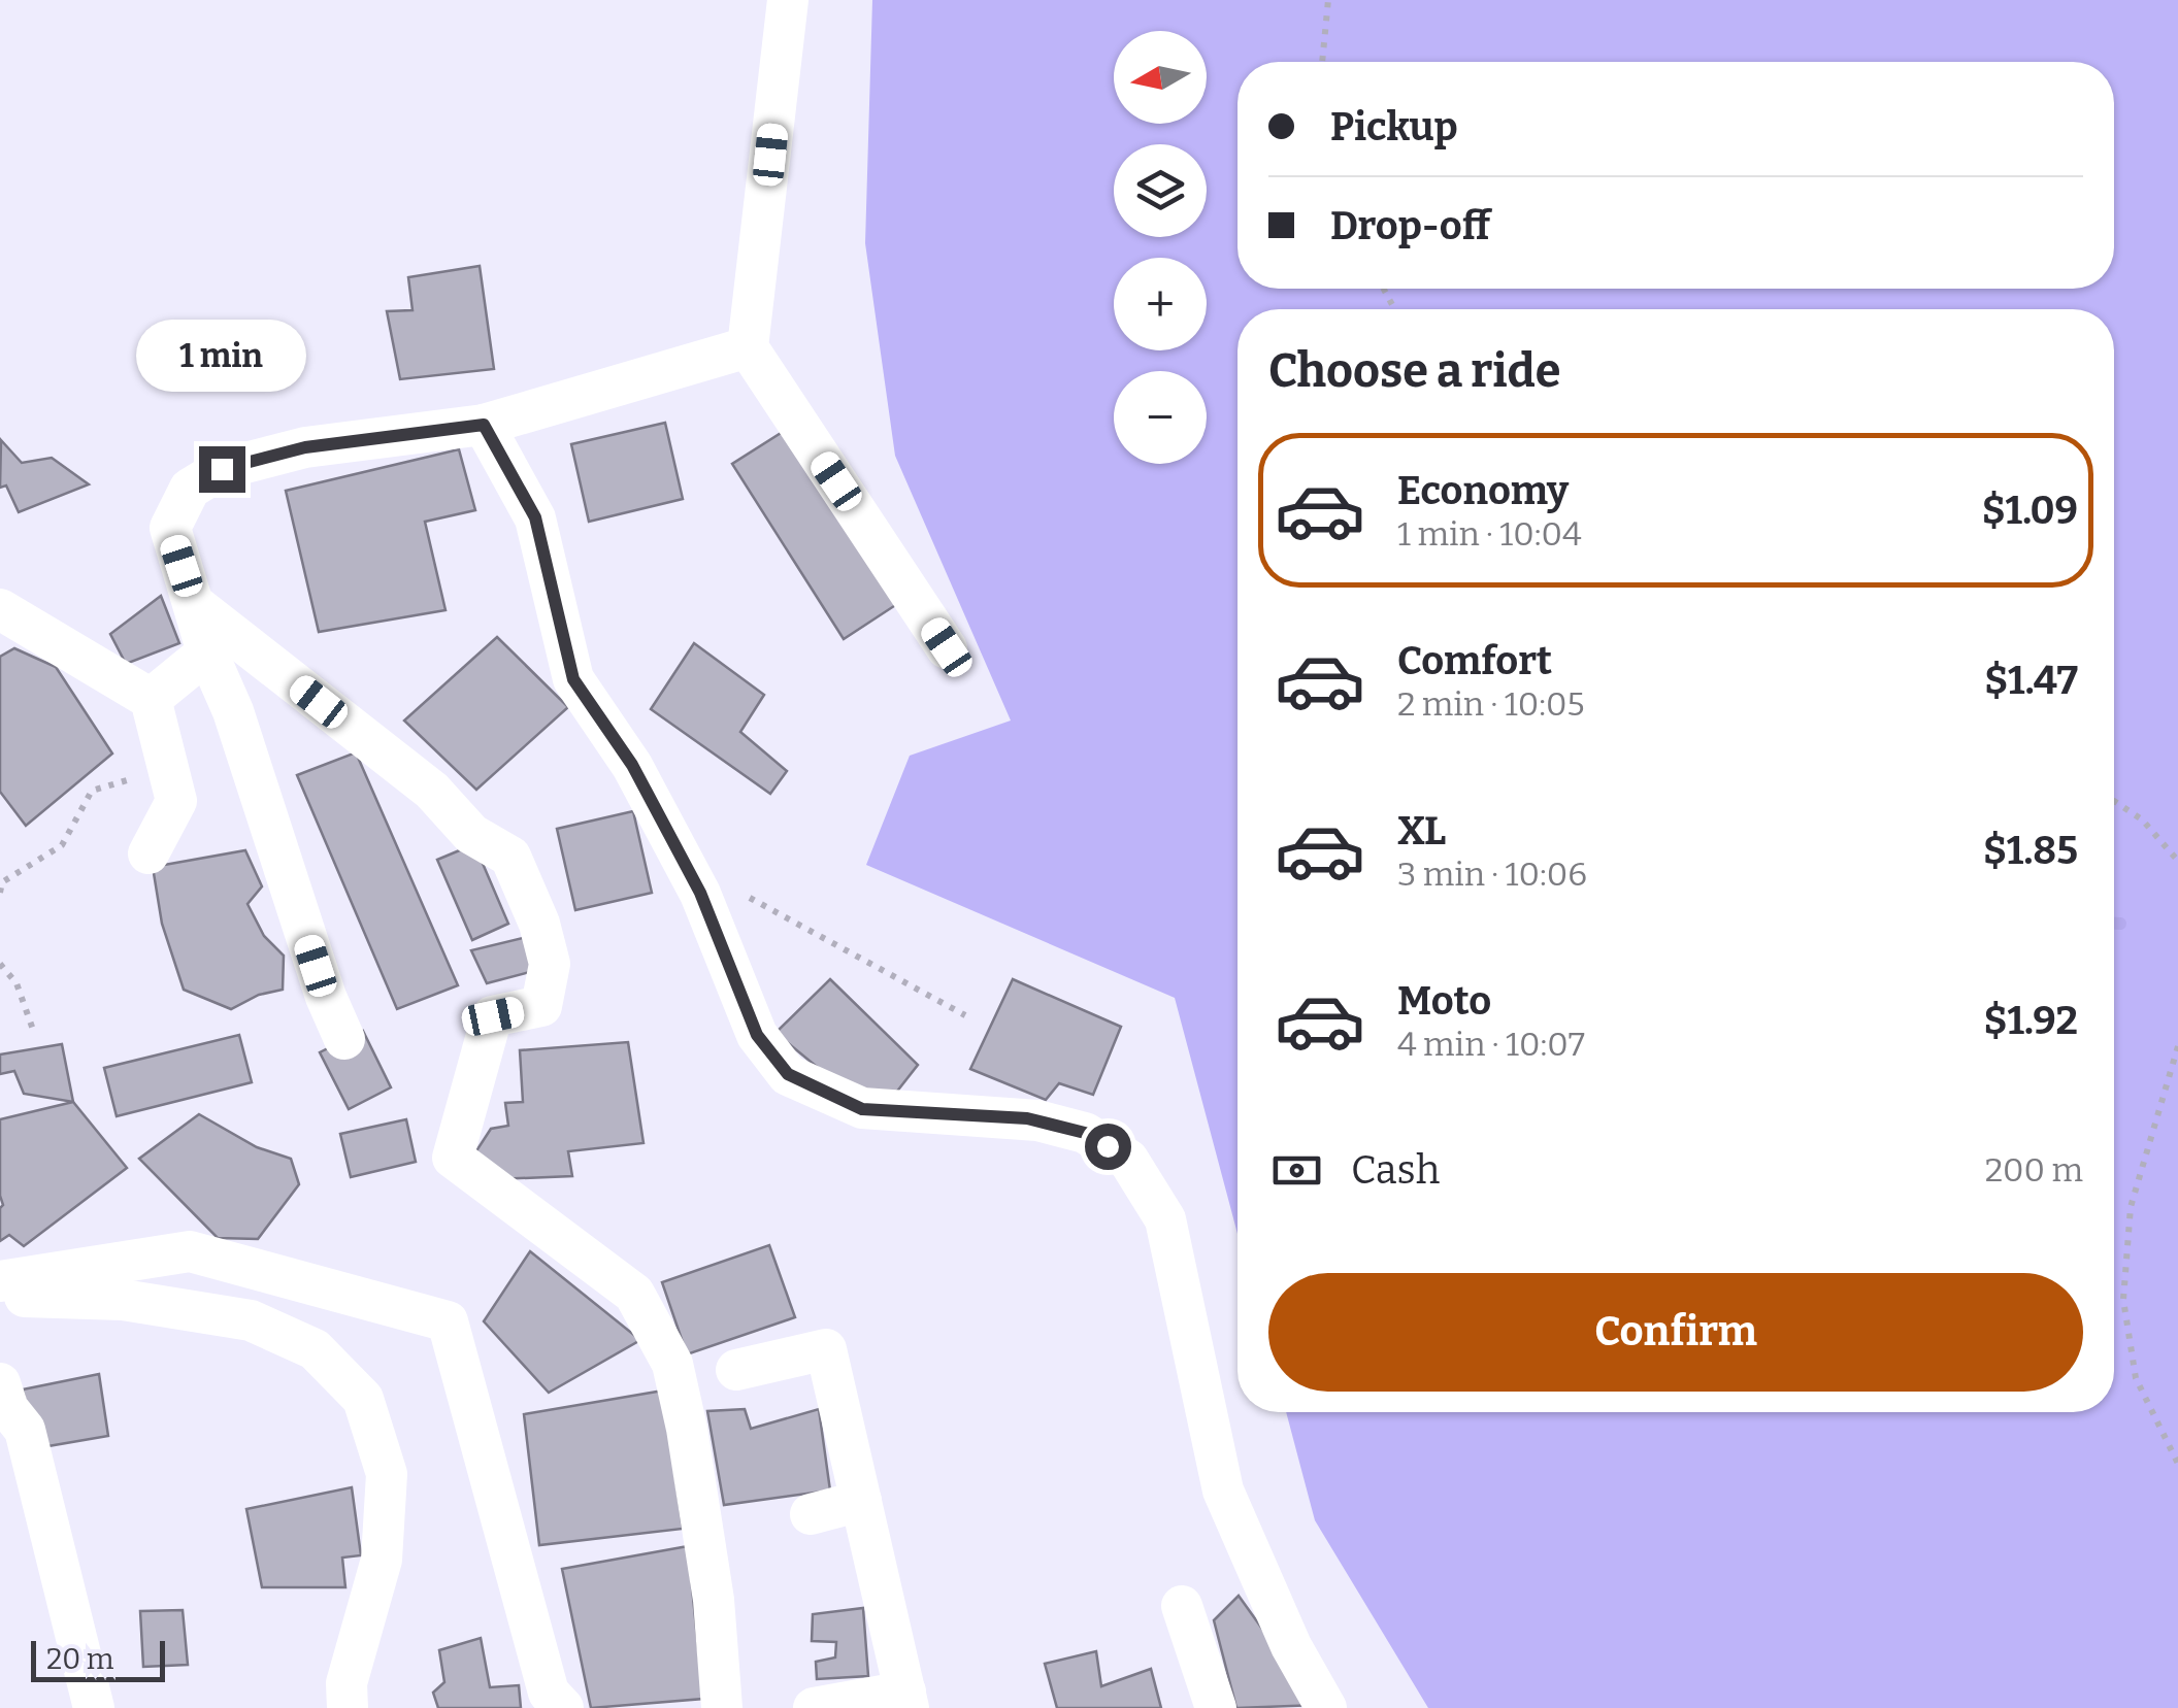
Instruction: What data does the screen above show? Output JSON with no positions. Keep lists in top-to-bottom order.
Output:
{
  "scale_bar": "20 m",
  "north": "left",
  "page": {
    "map_buttons": ["+", "−"],
    "banner": ["Pickup", "Drop-off"],
    "heading": "Choose a ride",
    "bubble": "1 min",
    "list": [
      {
        "name": "Economy",
        "note": "1 min · 10:04",
        "value": "$1.09"
      },
      {
        "name": "Comfort",
        "note": "2 min · 10:05",
        "value": "$1.47"
      },
      {
        "name": "XL",
        "note": "3 min · 10:06",
        "value": "$1.85"
      },
      {
        "name": "Moto",
        "note": "4 min · 10:07",
        "value": "$1.92"
      }
    ],
    "pay": ["Cash", "200 m"],
    "buttons": "Confirm",
    "scale": "20 m"
  }
}
